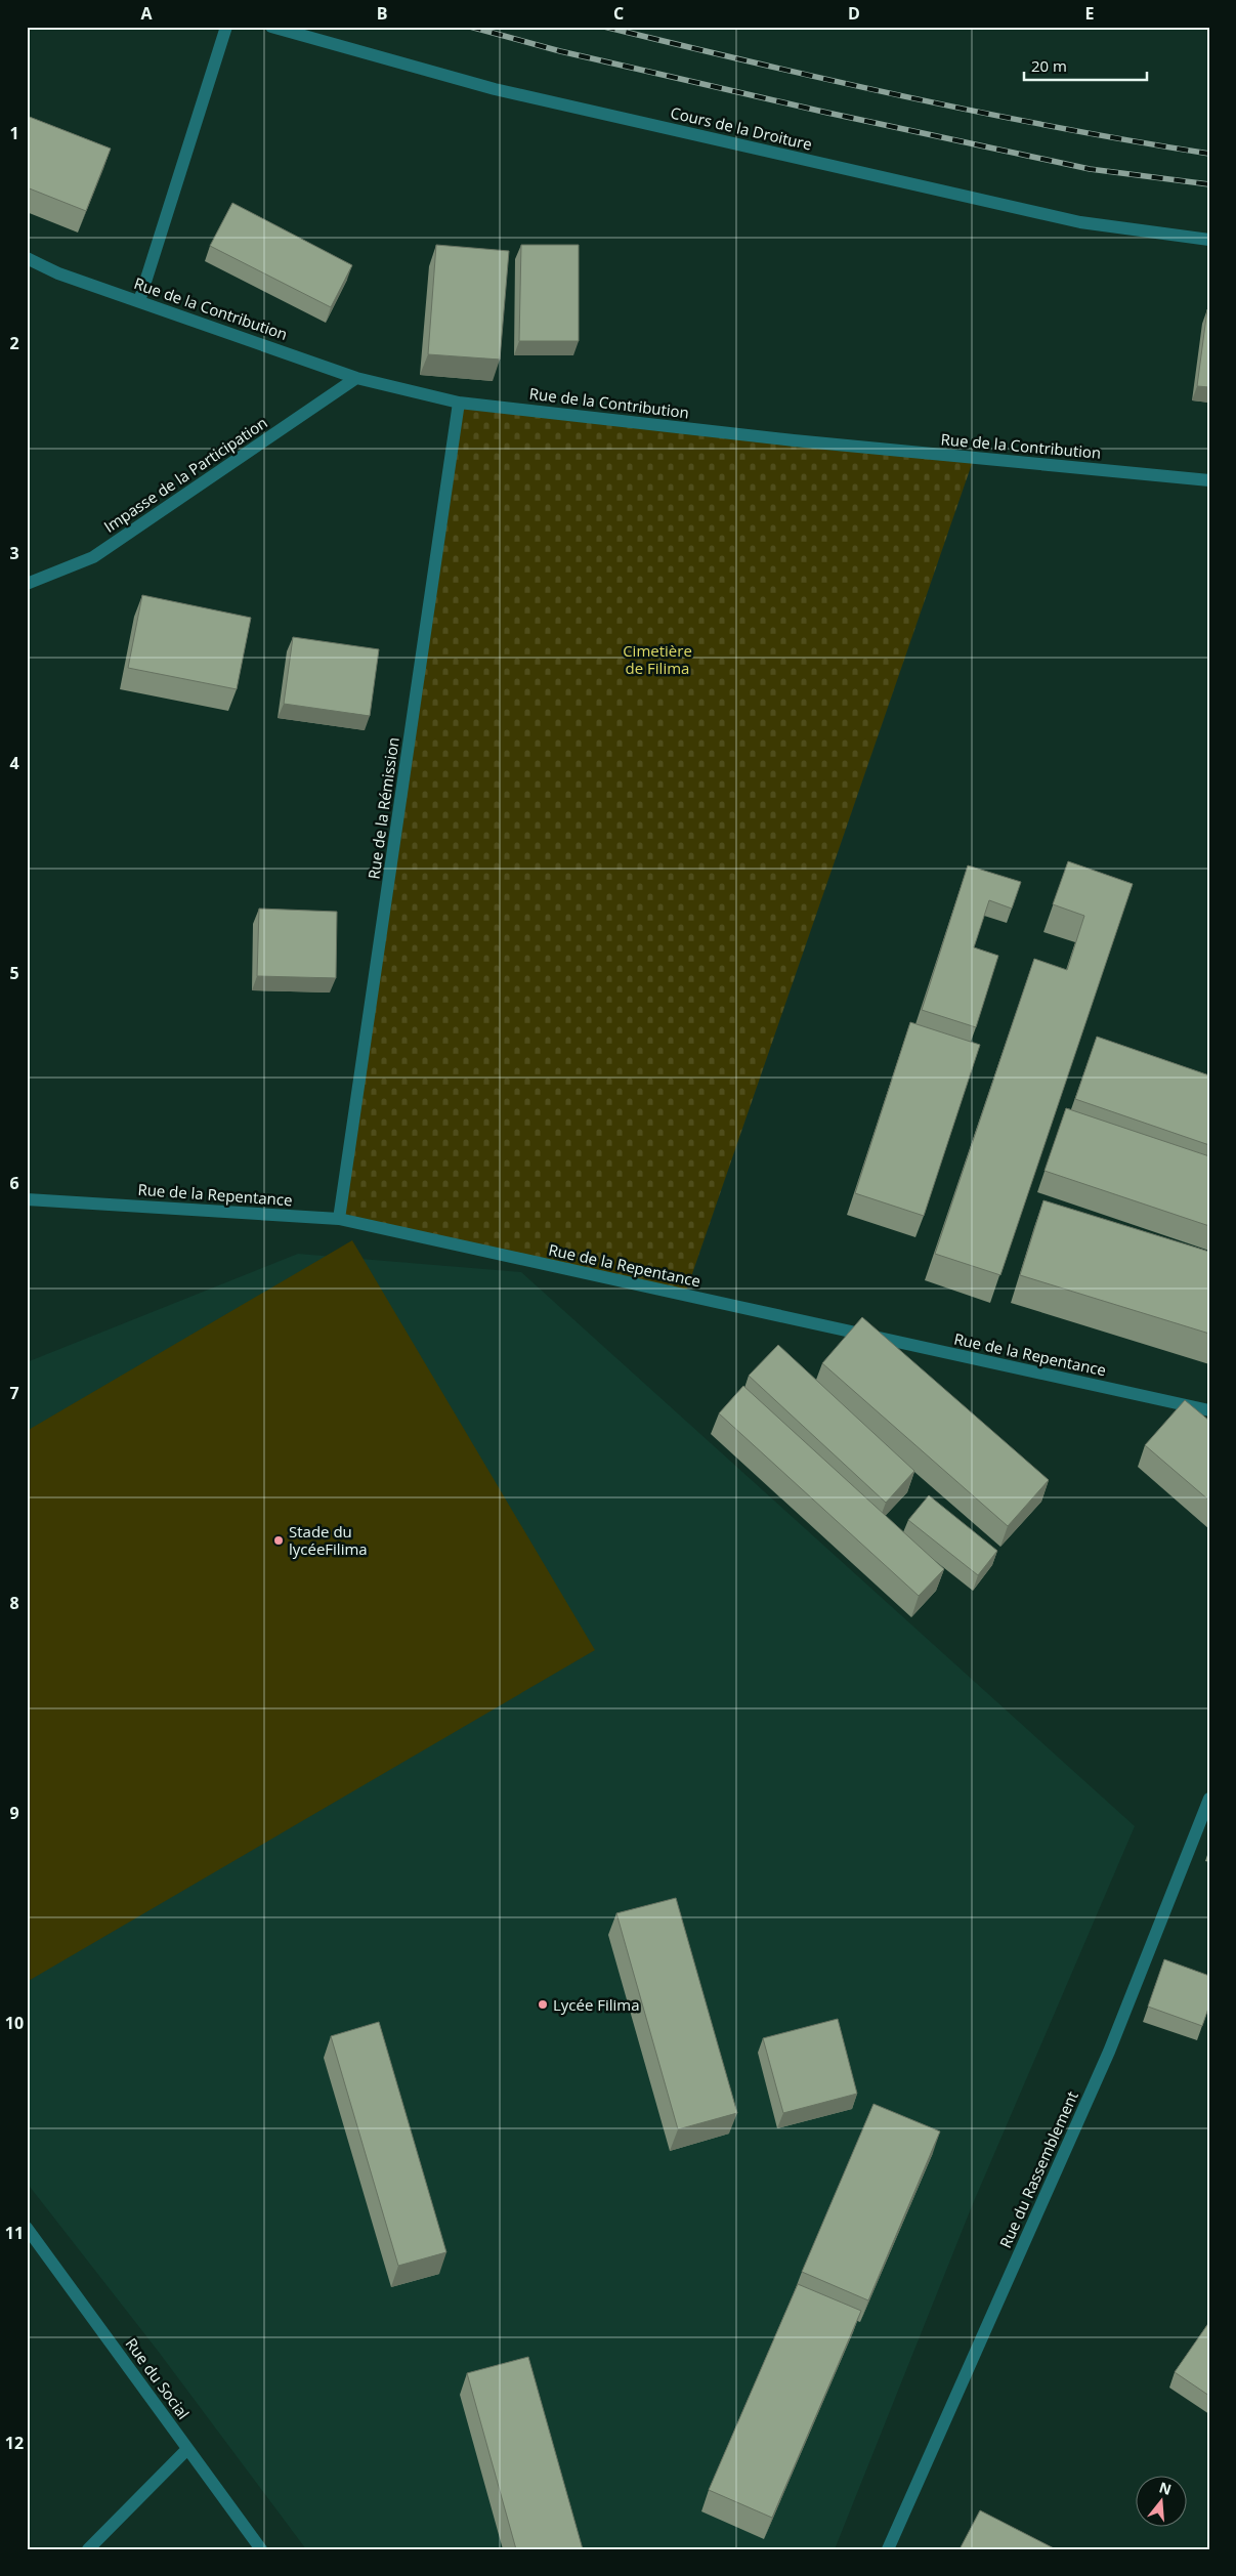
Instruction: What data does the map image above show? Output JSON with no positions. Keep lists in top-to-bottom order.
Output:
{
  "streets": {
    "street": [
      "Cours de la Droiture",
      "Rue de la Contribution",
      "Impasse de la Participation",
      "Rue de la Rémission",
      "Rue de la Repentance",
      "Rue du Rassemblement",
      "Rue du Social"
    ]
  },
  "crossings": [
    ["Rue de la Contribution", "Impasse de la Participation"],
    ["Rue de la Contribution", "Rue de la Rémission"],
    ["Rue de la Rémission", "Rue de la Repentance"]
  ],
  "parks": ["Cimetière de Filima"],
  "places": ["Stade du lycéeFilima", "Lycée Filima"],
  "scale_bar": "20 m",
  "north": "top",
  "grid": {
    "columns": [
      "A",
      "B",
      "C",
      "D",
      "E"
    ],
    "rows": [
      "1",
      "2",
      "3",
      "4",
      "5",
      "6",
      "7",
      "8",
      "9",
      "10",
      "11",
      "12"
    ]
  }
}
